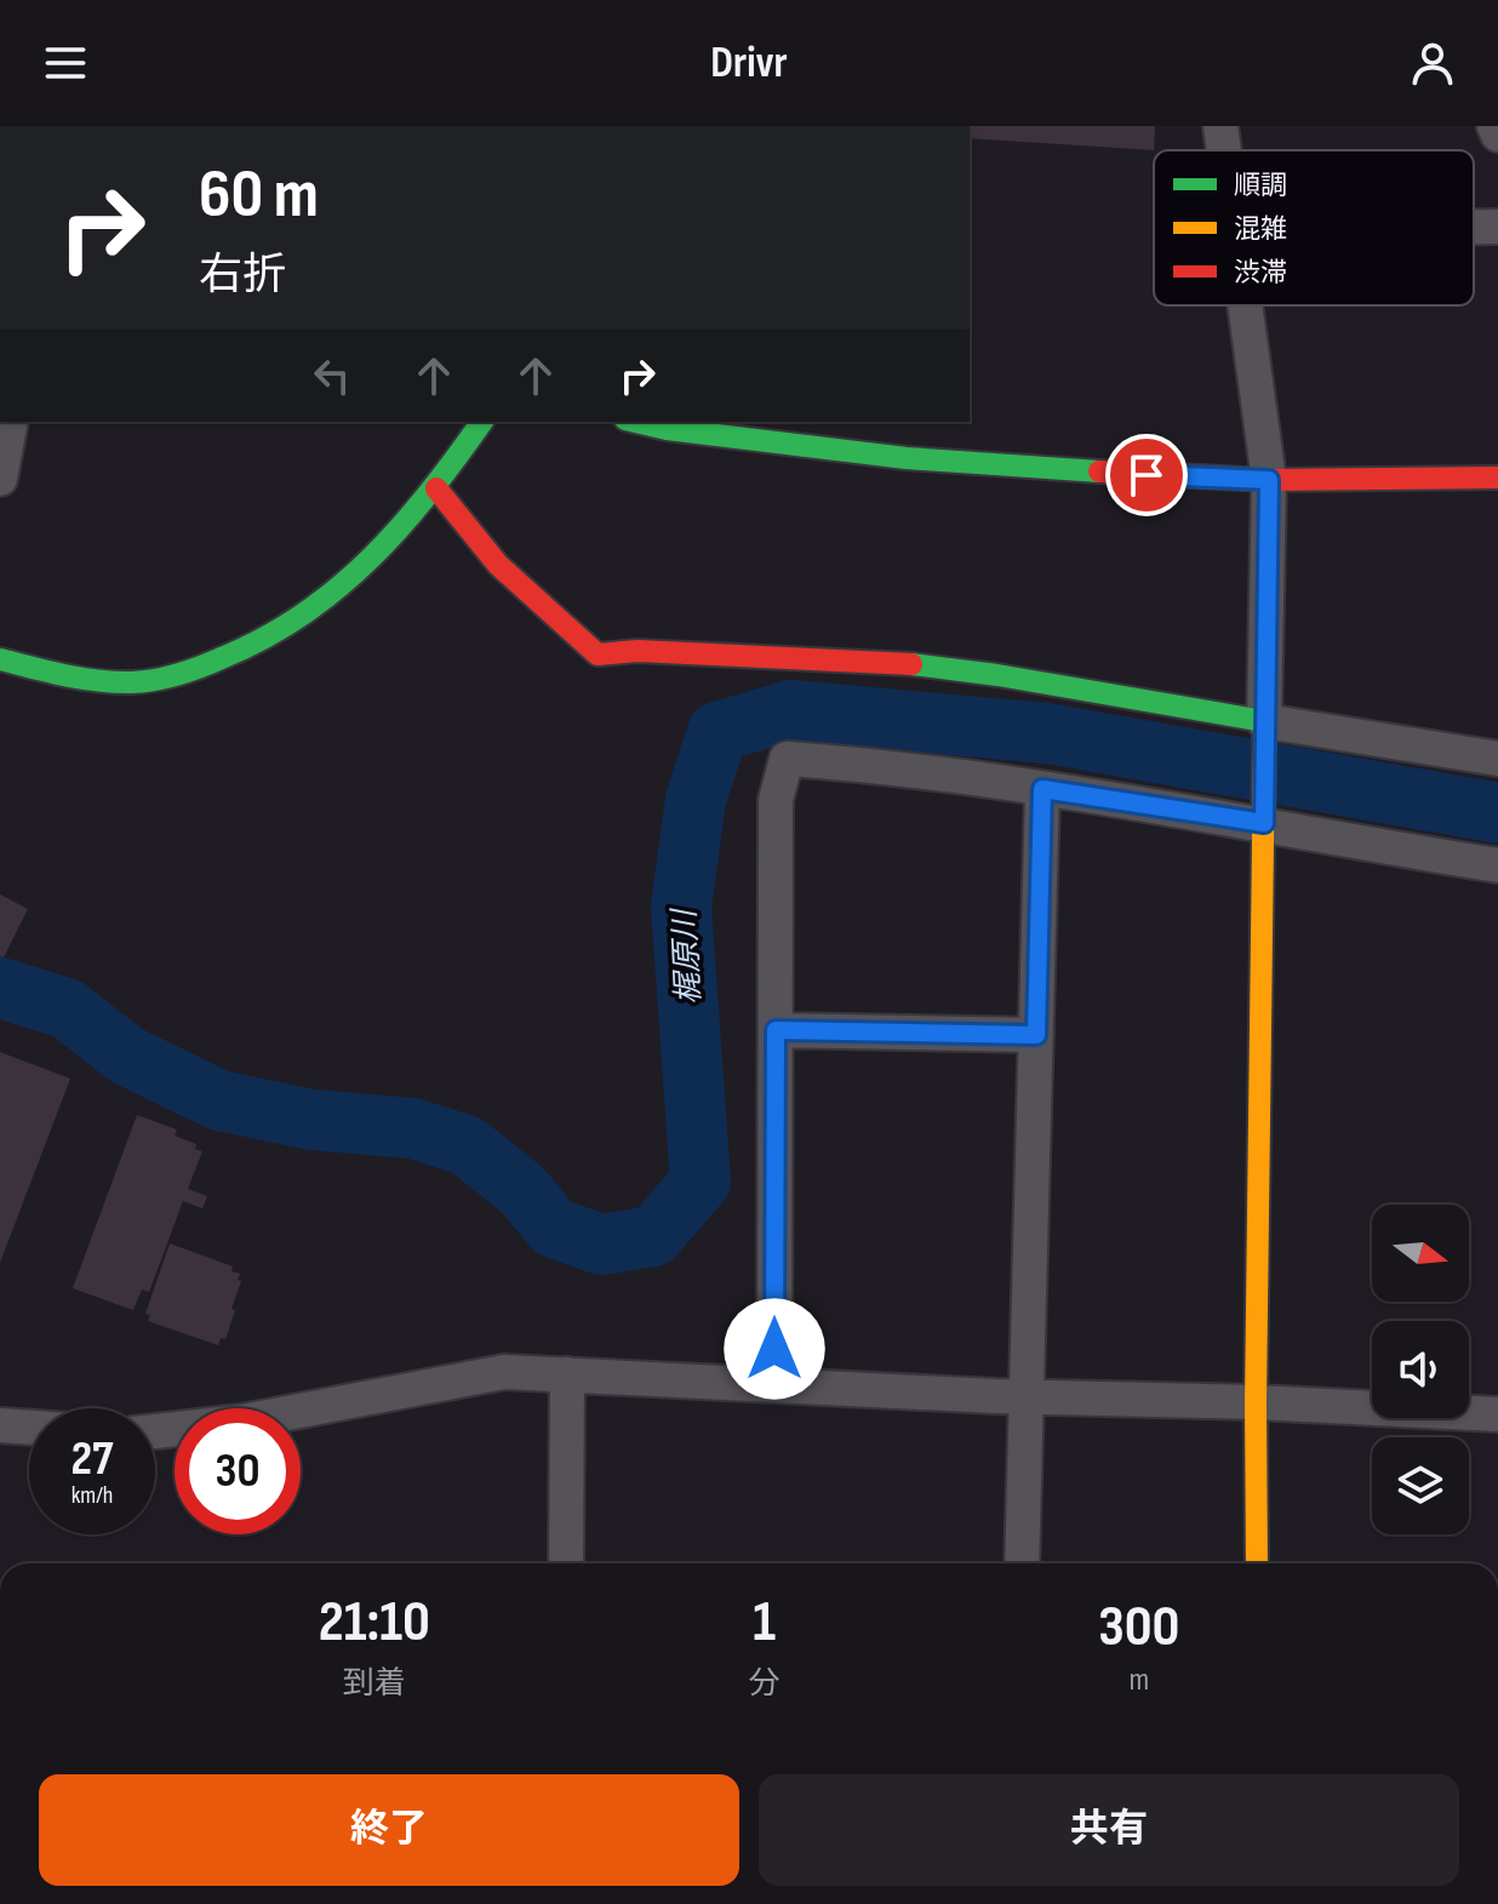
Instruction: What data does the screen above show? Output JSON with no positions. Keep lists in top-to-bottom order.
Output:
{
  "water": ["梶原川"],
  "legend": ["順調", "混雑", "渋滞"],
  "north": "right",
  "page": {
    "header": "Drivr",
    "turn": ["60 m", "右折"],
    "speed": "27 km/h",
    "limit": "30",
    "eta": [
      "21:10",
      "到着",
      "1",
      "分",
      "300",
      "m"
    ],
    "buttons": ["終了", "共有"]
  }
}
